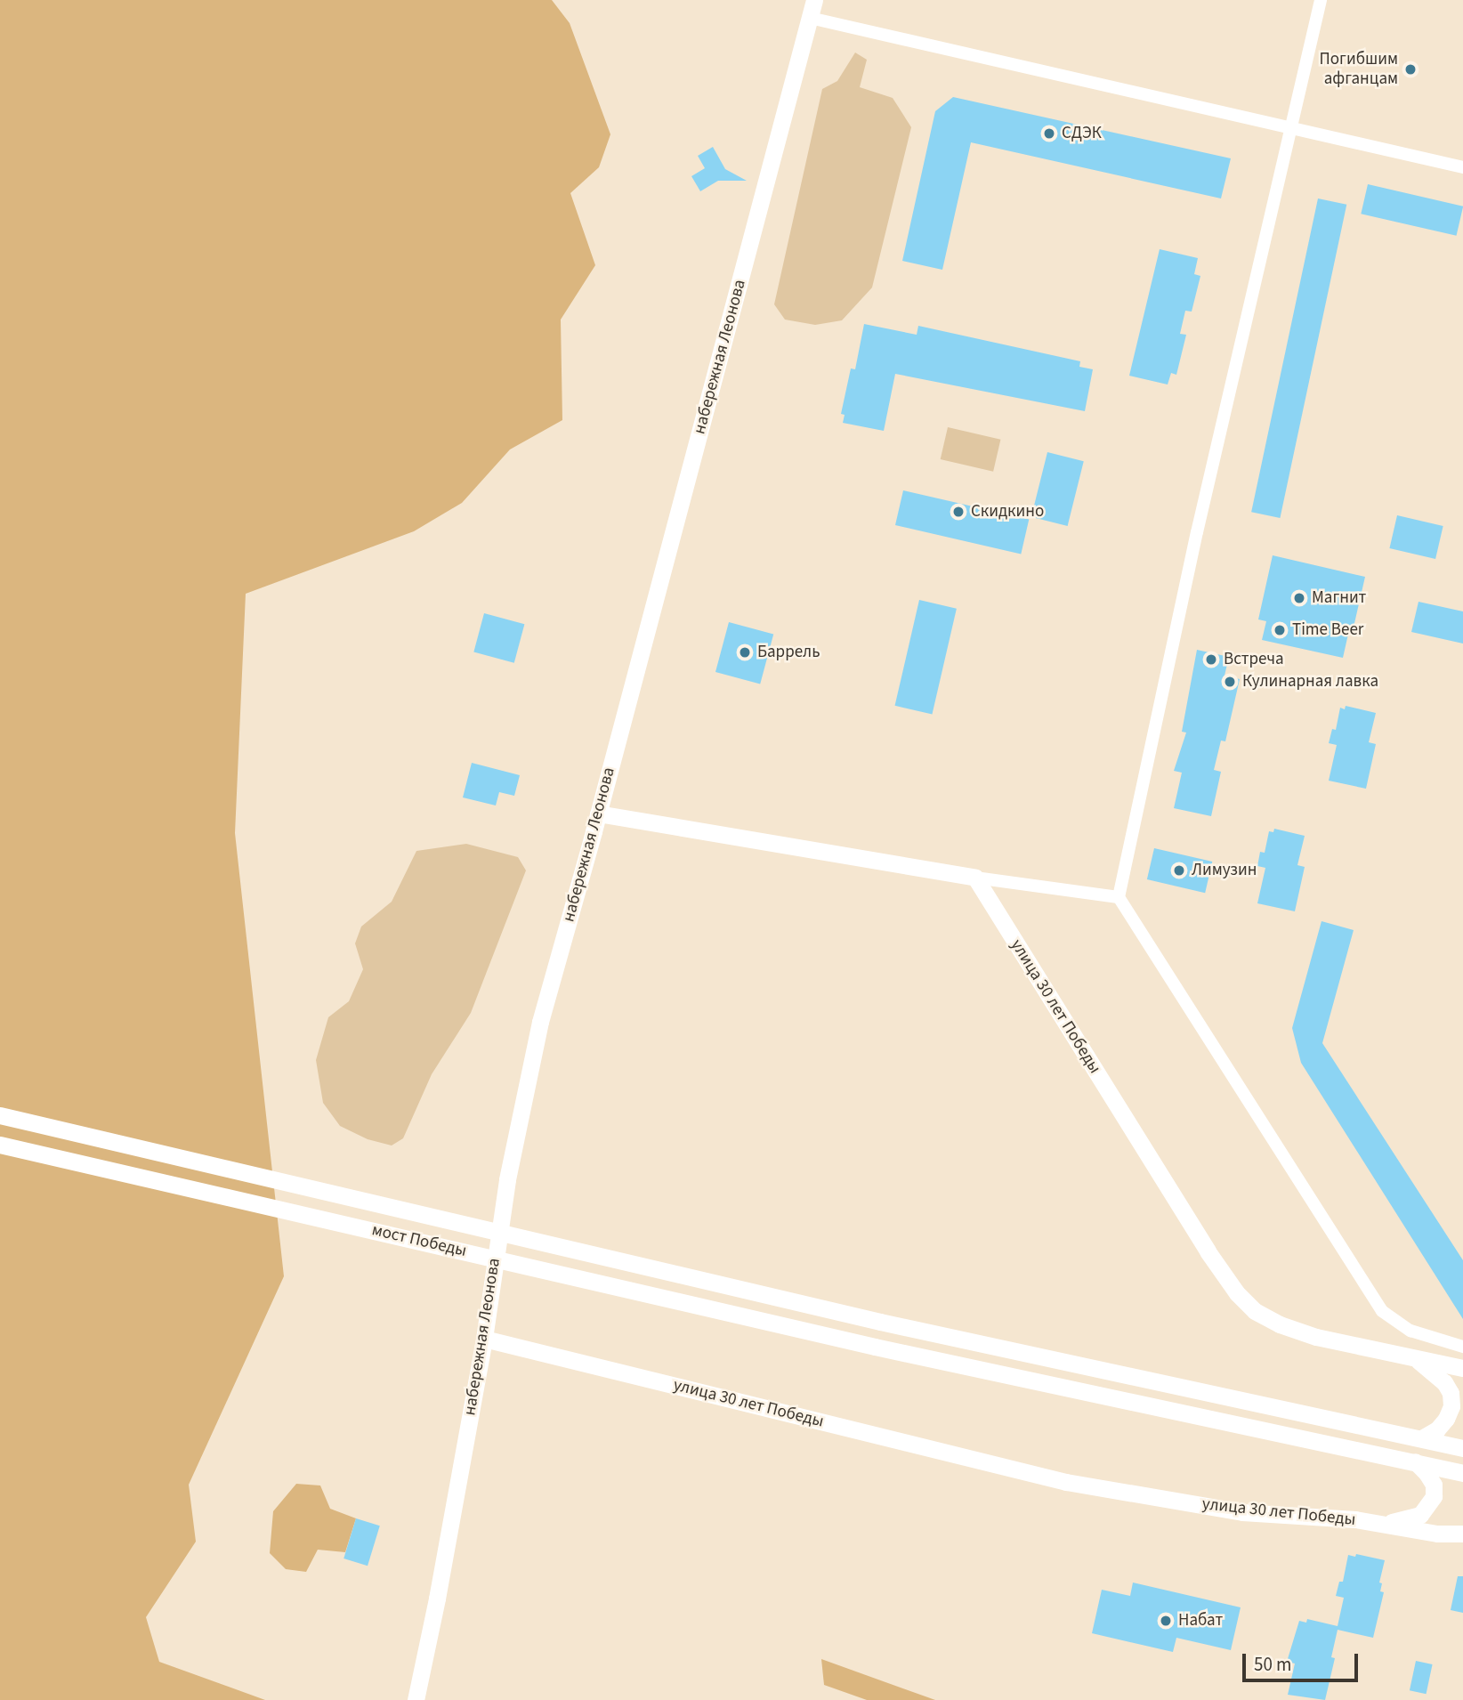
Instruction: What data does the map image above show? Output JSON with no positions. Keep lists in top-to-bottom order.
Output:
{
  "streets": {
    "main road": ["набережная Леонова", "улица 30 лет Победы", "мост Победы"]
  },
  "crossings": [
    ["набережная Леонова", "улица 30 лет Победы"]
  ],
  "places": [
    "Погибшим афганцам",
    "СДЭК",
    "Скидкино",
    "Магнит",
    "Time Beer",
    "Баррель",
    "Встреча",
    "Кулинарная лавка",
    "Лимузин",
    "Набат"
  ],
  "scale_bar": "50 m"
}
